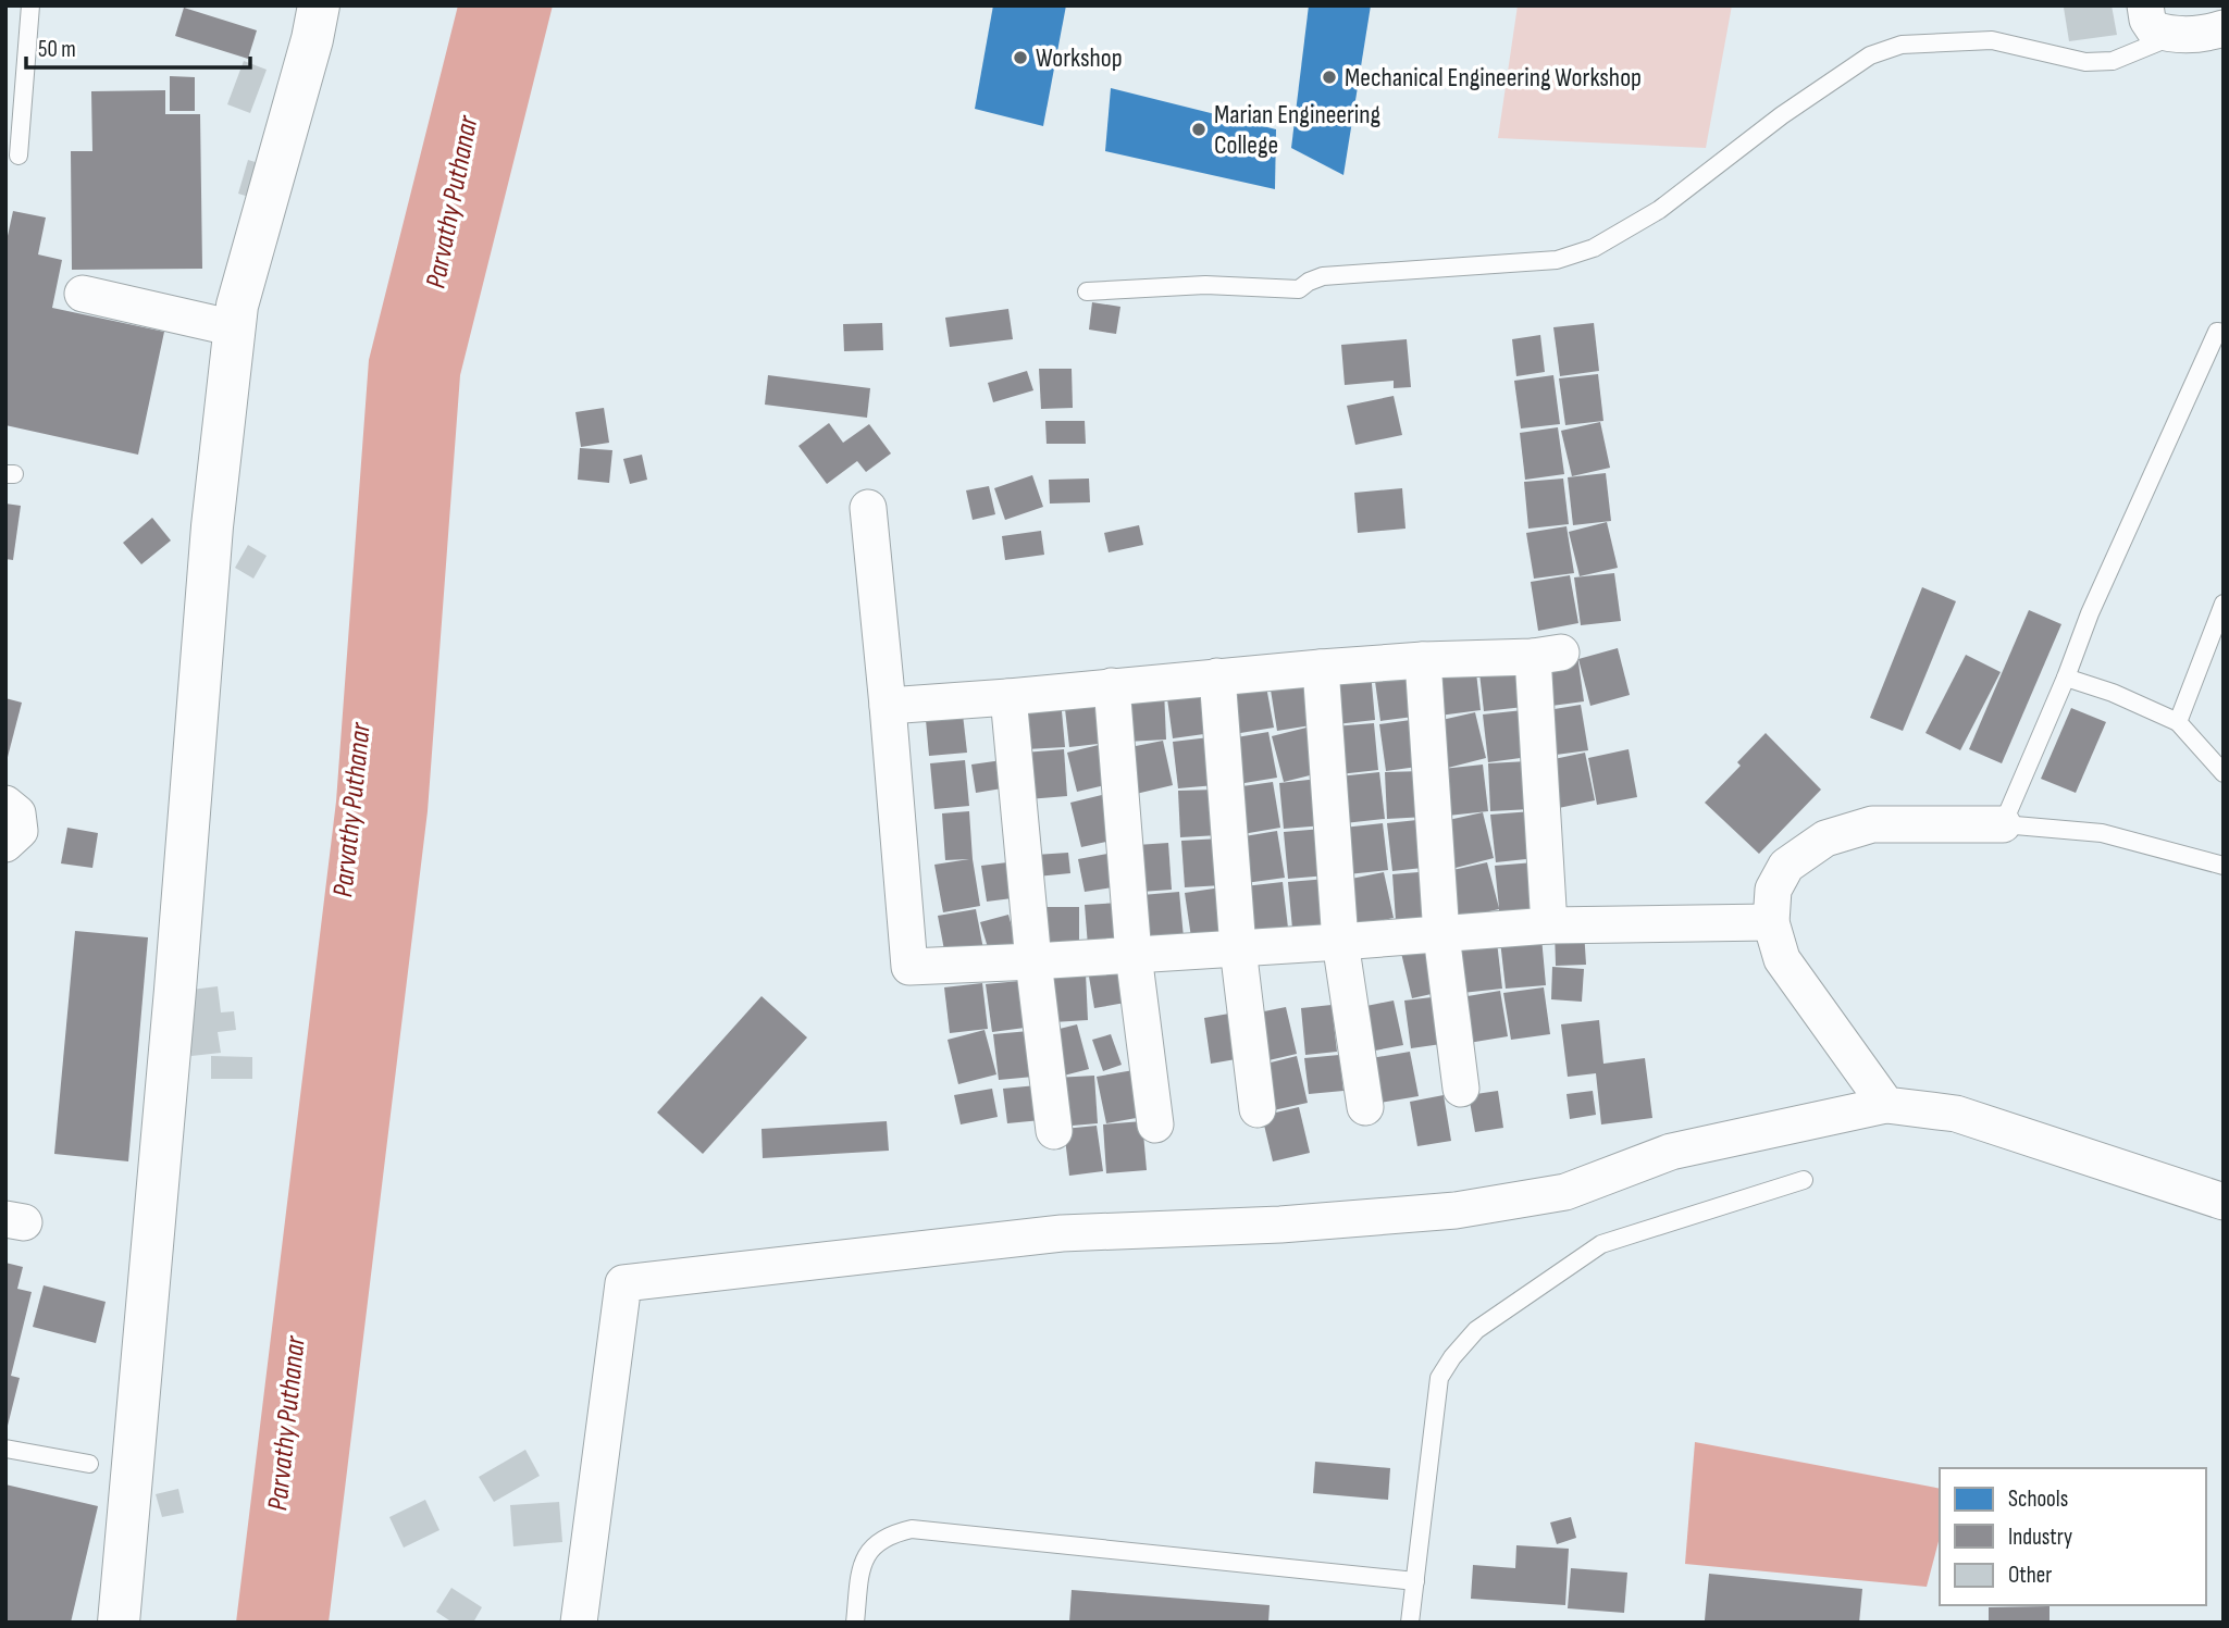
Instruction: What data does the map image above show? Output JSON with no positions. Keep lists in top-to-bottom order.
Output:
{
  "water": ["Parvathy Puthanar"],
  "places": ["Workshop", "Mechanical Engineering Workshop", "Marian Engineering College"],
  "legend": ["Schools", "Industry", "Other"],
  "scale_bar": "50 m"
}
